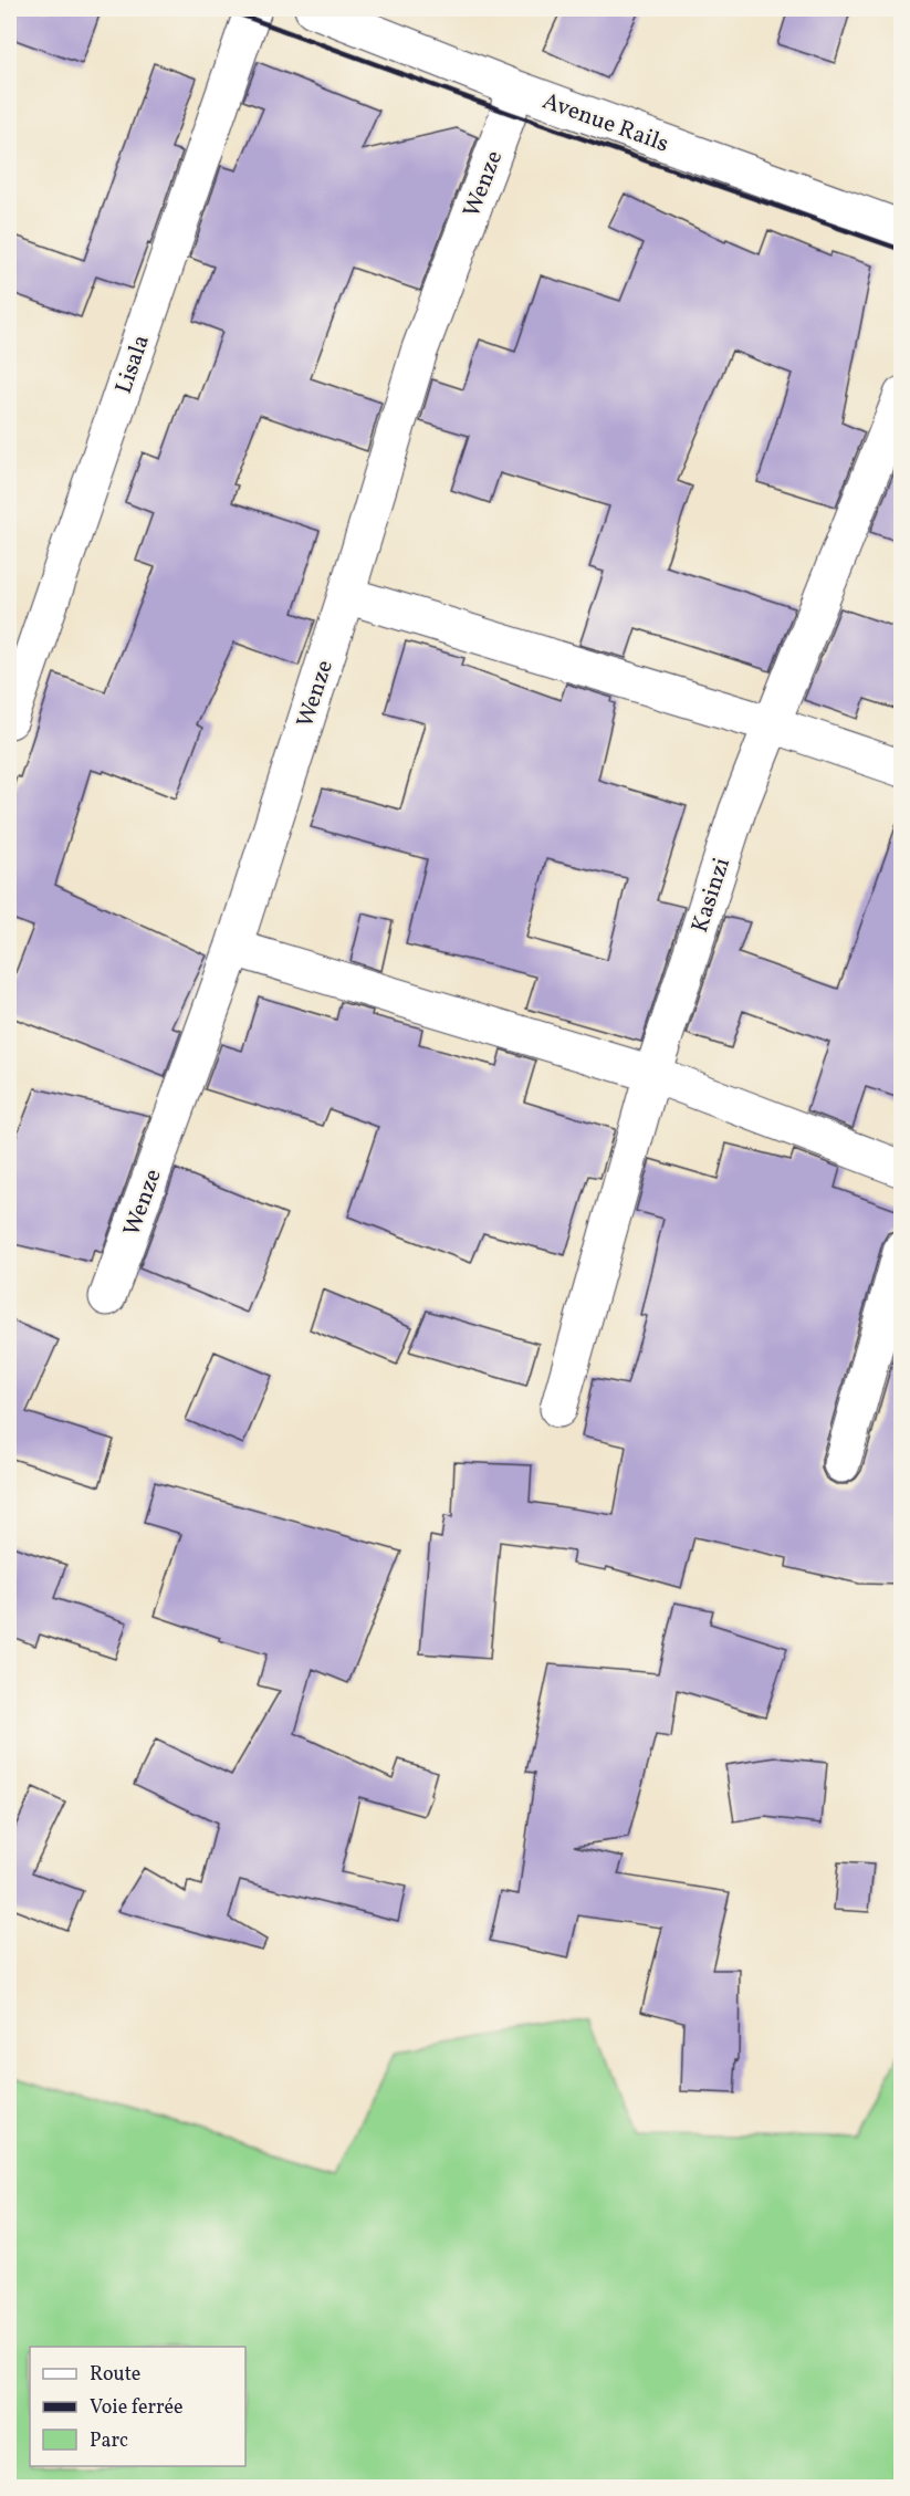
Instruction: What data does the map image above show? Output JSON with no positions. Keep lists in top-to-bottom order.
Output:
{
  "streets": {
    "street": [
      "Avenue Rails",
      "Wenze",
      "Lisala",
      "Kasinzi"
    ]
  },
  "crossings": [
    ["Avenue Rails", "Wenze"]
  ],
  "legend": ["Route", "Voie ferrée", "Parc"]
}
